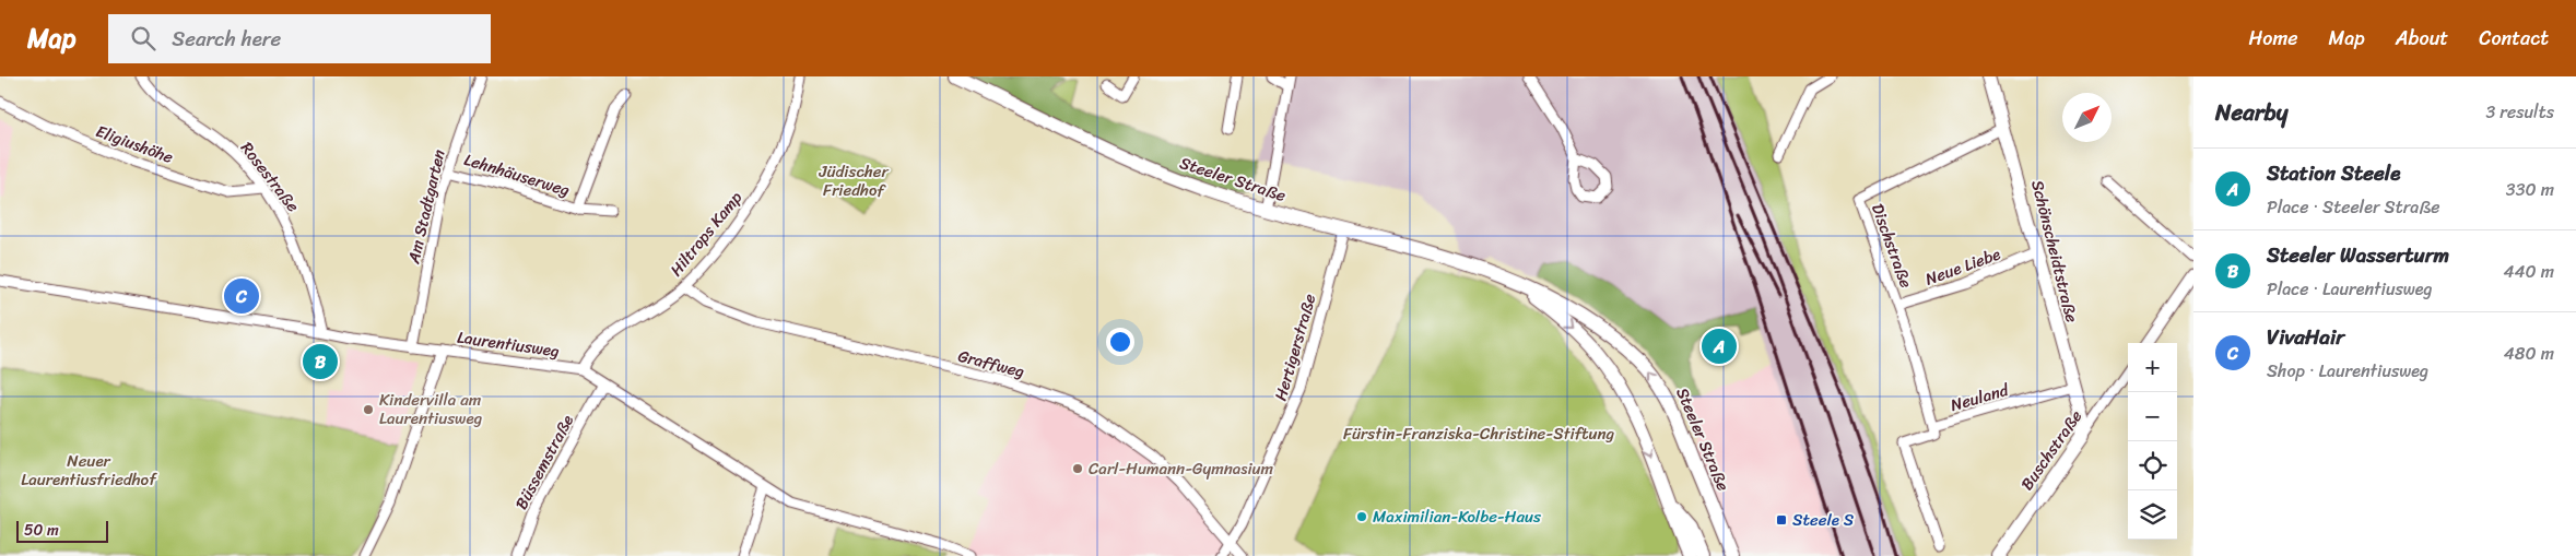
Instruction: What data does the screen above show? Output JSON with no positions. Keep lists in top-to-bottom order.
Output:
{
  "streets": {
    "main road": ["Steeler Straße", "Schönscheidtstraße", "Buschstraße"],
    "street": [
      "Eligiushöhe",
      "Lehnhäuserweg",
      "Rosestraße",
      "Am Stadtgarten",
      "Hiltrops Kamp",
      "Dischstraße",
      "Neue Liebe",
      "Laurentiusweg",
      "Hertigerstraße",
      "Graffweg",
      "Neuland",
      "Büssemstraße"
    ]
  },
  "crossings": [
    ["Eligiushöhe", "Rosestraße"],
    ["Lehnhäuserweg", "Am Stadtgarten"],
    ["Rosestraße", "Laurentiusweg"],
    ["Steeler Straße", "Hertigerstraße"],
    ["Am Stadtgarten", "Laurentiusweg"],
    ["Hiltrops Kamp", "Laurentiusweg"],
    ["Hiltrops Kamp", "Graffweg"],
    ["Dischstraße", "Schönscheidtstraße"],
    ["Dischstraße", "Neue Liebe"],
    ["Dischstraße", "Neuland"],
    ["Schönscheidtstraße", "Neue Liebe"],
    ["Schönscheidtstraße", "Neuland"],
    ["Schönscheidtstraße", "Buschstraße"],
    ["Laurentiusweg", "Büssemstraße"],
    ["Hertigerstraße", "Graffweg"]
  ],
  "parks": ["Jüdischer Friedhof", "Fürstin-Franziska-Christine-Stiftung", "Neuer Laurentiusfriedhof"],
  "places": {
    "other": ["Kindervilla am Laurentiusweg", "Carl-Humann-Gymnasium", "Maximilian-Kolbe-Haus"],
    "transit": ["Steele S"]
  },
  "scale_bar": "50 m",
  "north": "top right",
  "page": {
    "header": "Map",
    "search": "Search here",
    "nav": [
      "Home",
      "Map",
      "About",
      "Contact"
    ],
    "heading": ["Nearby", "3 results"],
    "list": [
      {
        "mark": "A",
        "name": "Station Steele",
        "note": "Place · Steeler Straße",
        "value": "330 m"
      },
      {
        "mark": "B",
        "name": "Steeler Wasserturm",
        "note": "Place · Laurentiusweg",
        "value": "440 m"
      },
      {
        "mark": "C",
        "name": "VivaHair",
        "note": "Shop · Laurentiusweg",
        "value": "480 m"
      }
    ],
    "pins": ["C", "A", "B"],
    "map_buttons": ["+", "−"],
    "scale": "50 m"
  }
}
